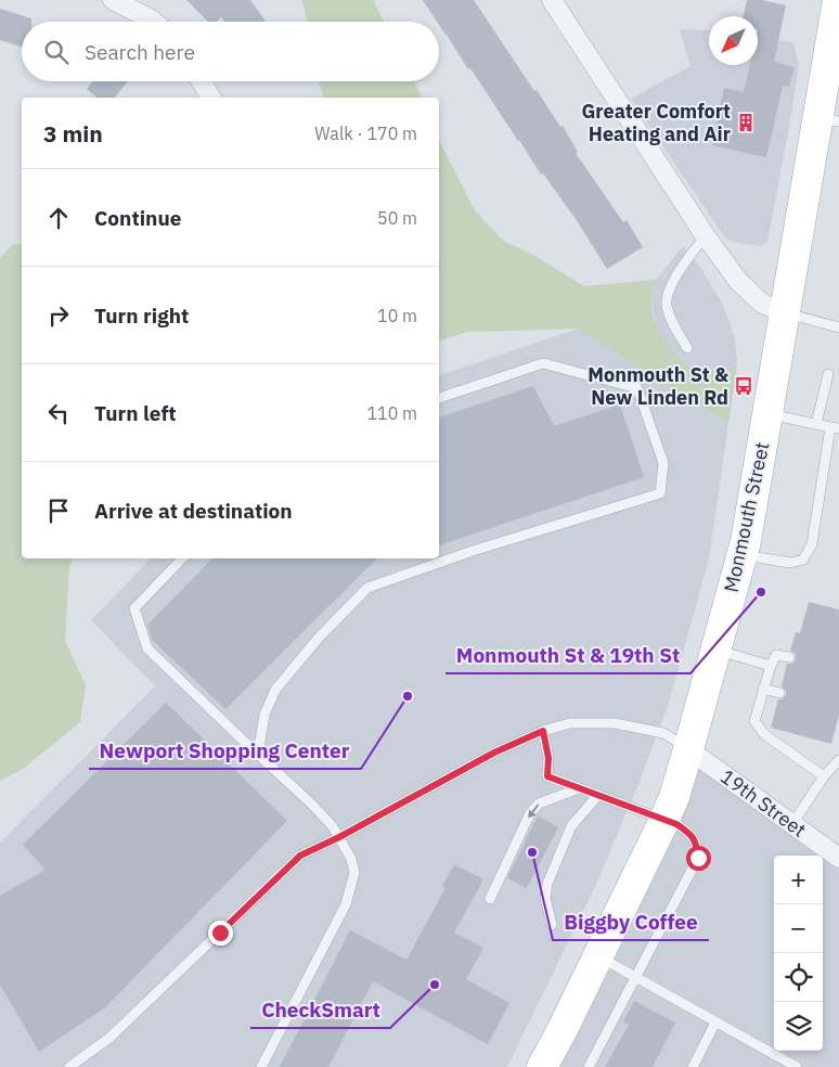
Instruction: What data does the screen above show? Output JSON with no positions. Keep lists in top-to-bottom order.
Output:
{
  "streets": {
    "main road": ["Monmouth Street"],
    "street": ["19th Street"]
  },
  "crossings": [
    ["Monmouth Street", "19th Street"]
  ],
  "places": {
    "building": ["Greater Comfort Heating and Air"],
    "bus stop": ["Monmouth St & New Linden Rd"],
    "other": [
      "Monmouth St & 19th St",
      "Newport Shopping Center",
      "Biggby Coffee",
      "CheckSmart"
    ]
  },
  "north": "bottom left",
  "page": {
    "search": "Search here",
    "heading": ["3 min", "Walk · 170 m"],
    "list": [
      ["Continue", "50 m"],
      ["Turn right", "10 m"],
      ["Turn left", "110 m"],
      "Arrive at destination"
    ],
    "map_buttons": ["+", "−"]
  }
}
